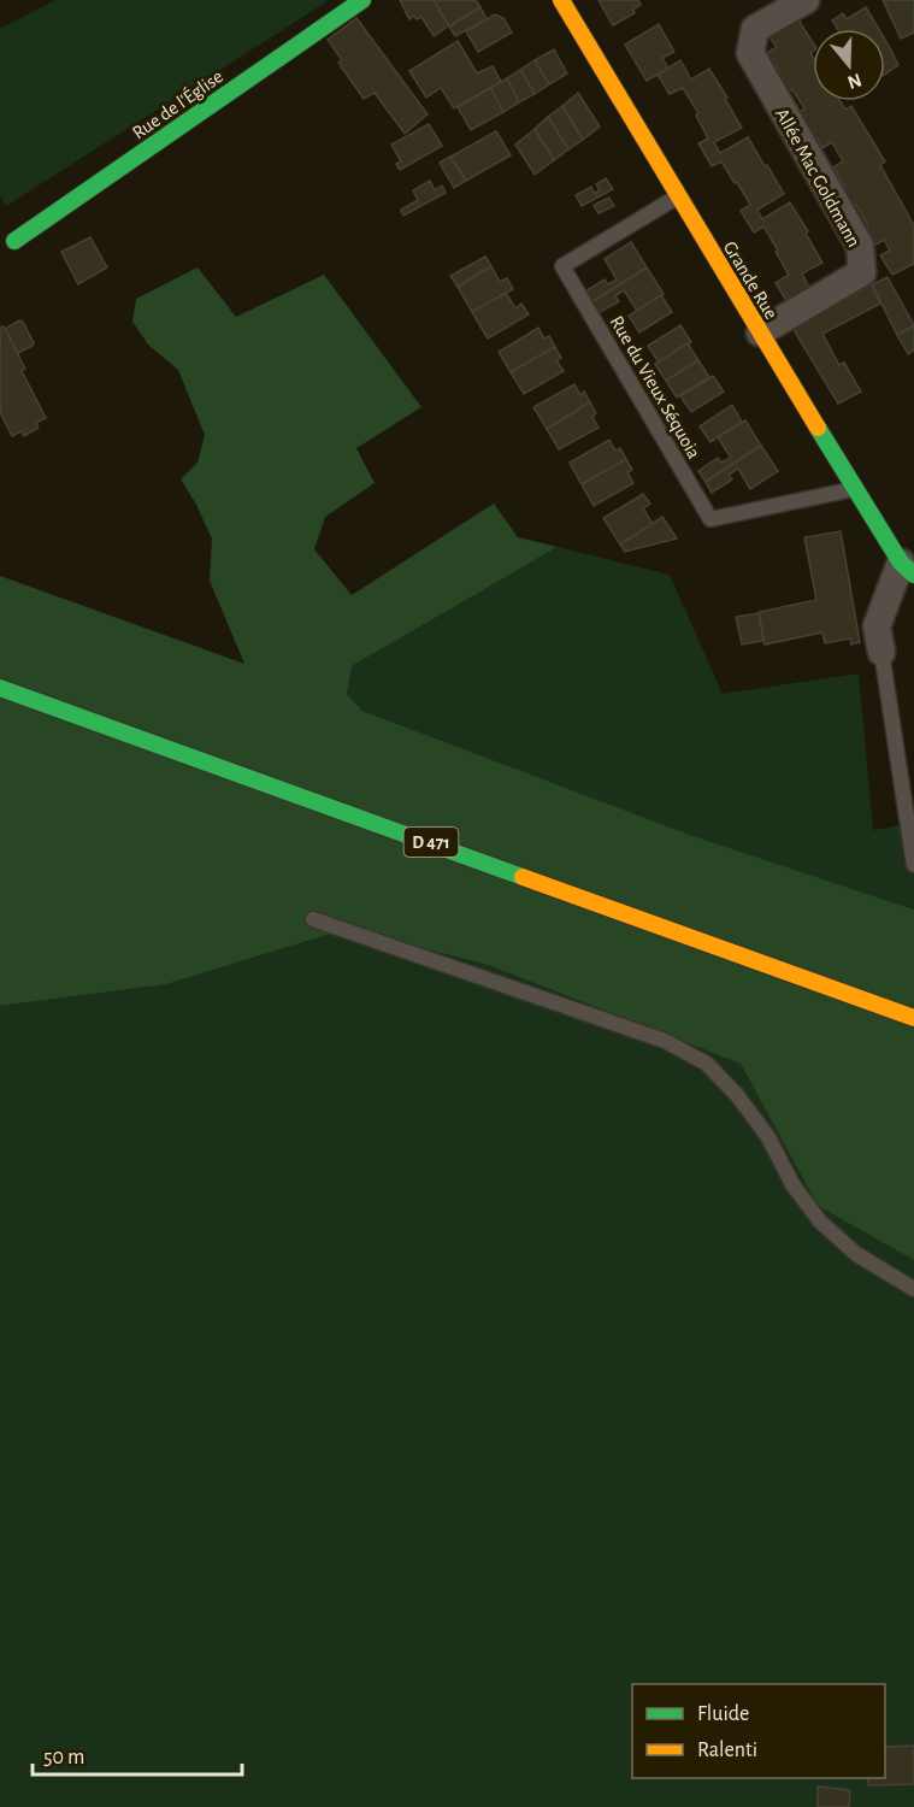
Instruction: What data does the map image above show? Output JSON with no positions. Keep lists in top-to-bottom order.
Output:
{
  "streets": {
    "street": [
      "Rue de l'Église",
      "Allée Mac Goldmann",
      "Grande Rue",
      "D 471"
    ],
    "lane": ["Rue du Vieux Séquoia"]
  },
  "crossings": [
    ["Allée Mac Goldmann", "Grande Rue"],
    ["Grande Rue", "Rue du Vieux Séquoia"]
  ],
  "legend": ["Fluide", "Ralenti"],
  "scale_bar": "50 m",
  "north": "bottom"
}
